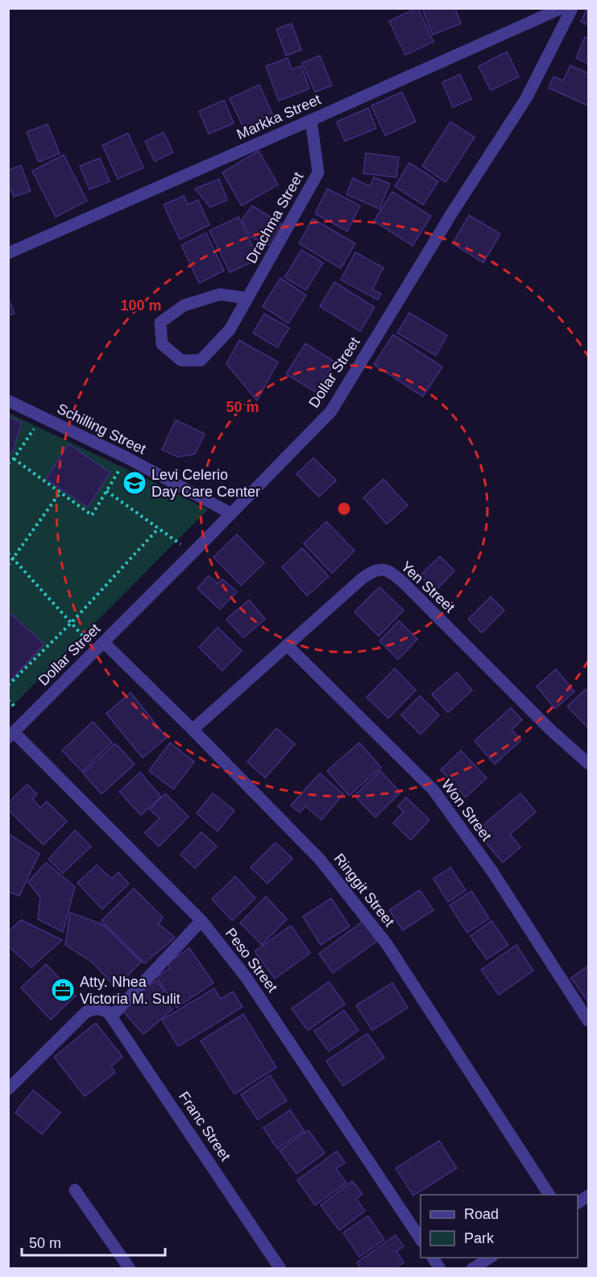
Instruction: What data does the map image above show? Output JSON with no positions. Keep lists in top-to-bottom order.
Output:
{
  "streets": {
    "street": [
      "Markka Street",
      "Drachma Street",
      "Dollar Street",
      "Schilling Street",
      "Yen Street",
      "Won Street",
      "Ringgit Street",
      "Peso Street",
      "Franc Street"
    ]
  },
  "crossings": [
    ["Markka Street", "Drachma Street"],
    ["Dollar Street", "Schilling Street"],
    ["Dollar Street", "Ringgit Street"],
    ["Dollar Street", "Peso Street"],
    ["Yen Street", "Won Street"],
    ["Yen Street", "Ringgit Street"]
  ],
  "places": {
    "school or university": ["Levi Celerio Day Care Center"],
    "office": ["Atty. Nhea Victoria M. Sulit"]
  },
  "legend": ["Road", "Park"],
  "scale_bar": "50 m",
  "rings": ["100 m", "50 m"]
}
